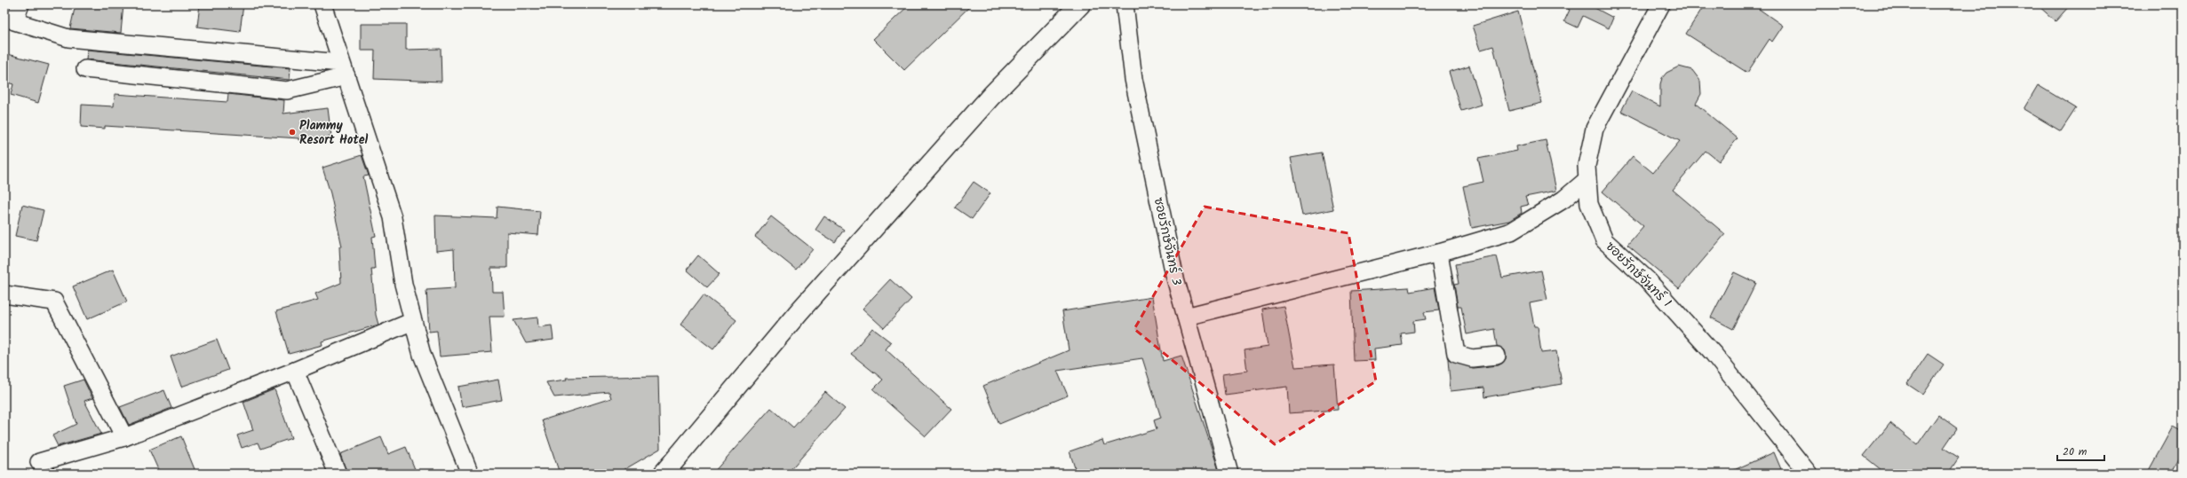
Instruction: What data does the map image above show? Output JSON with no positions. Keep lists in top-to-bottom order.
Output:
{
  "streets": {
    "street": ["ซอยรักษ์จันทร์ 3", "ซอยรักษ์จันทร์ 1"]
  },
  "places": ["Plammy Resort Hotel"],
  "scale_bar": "20 m"
}
